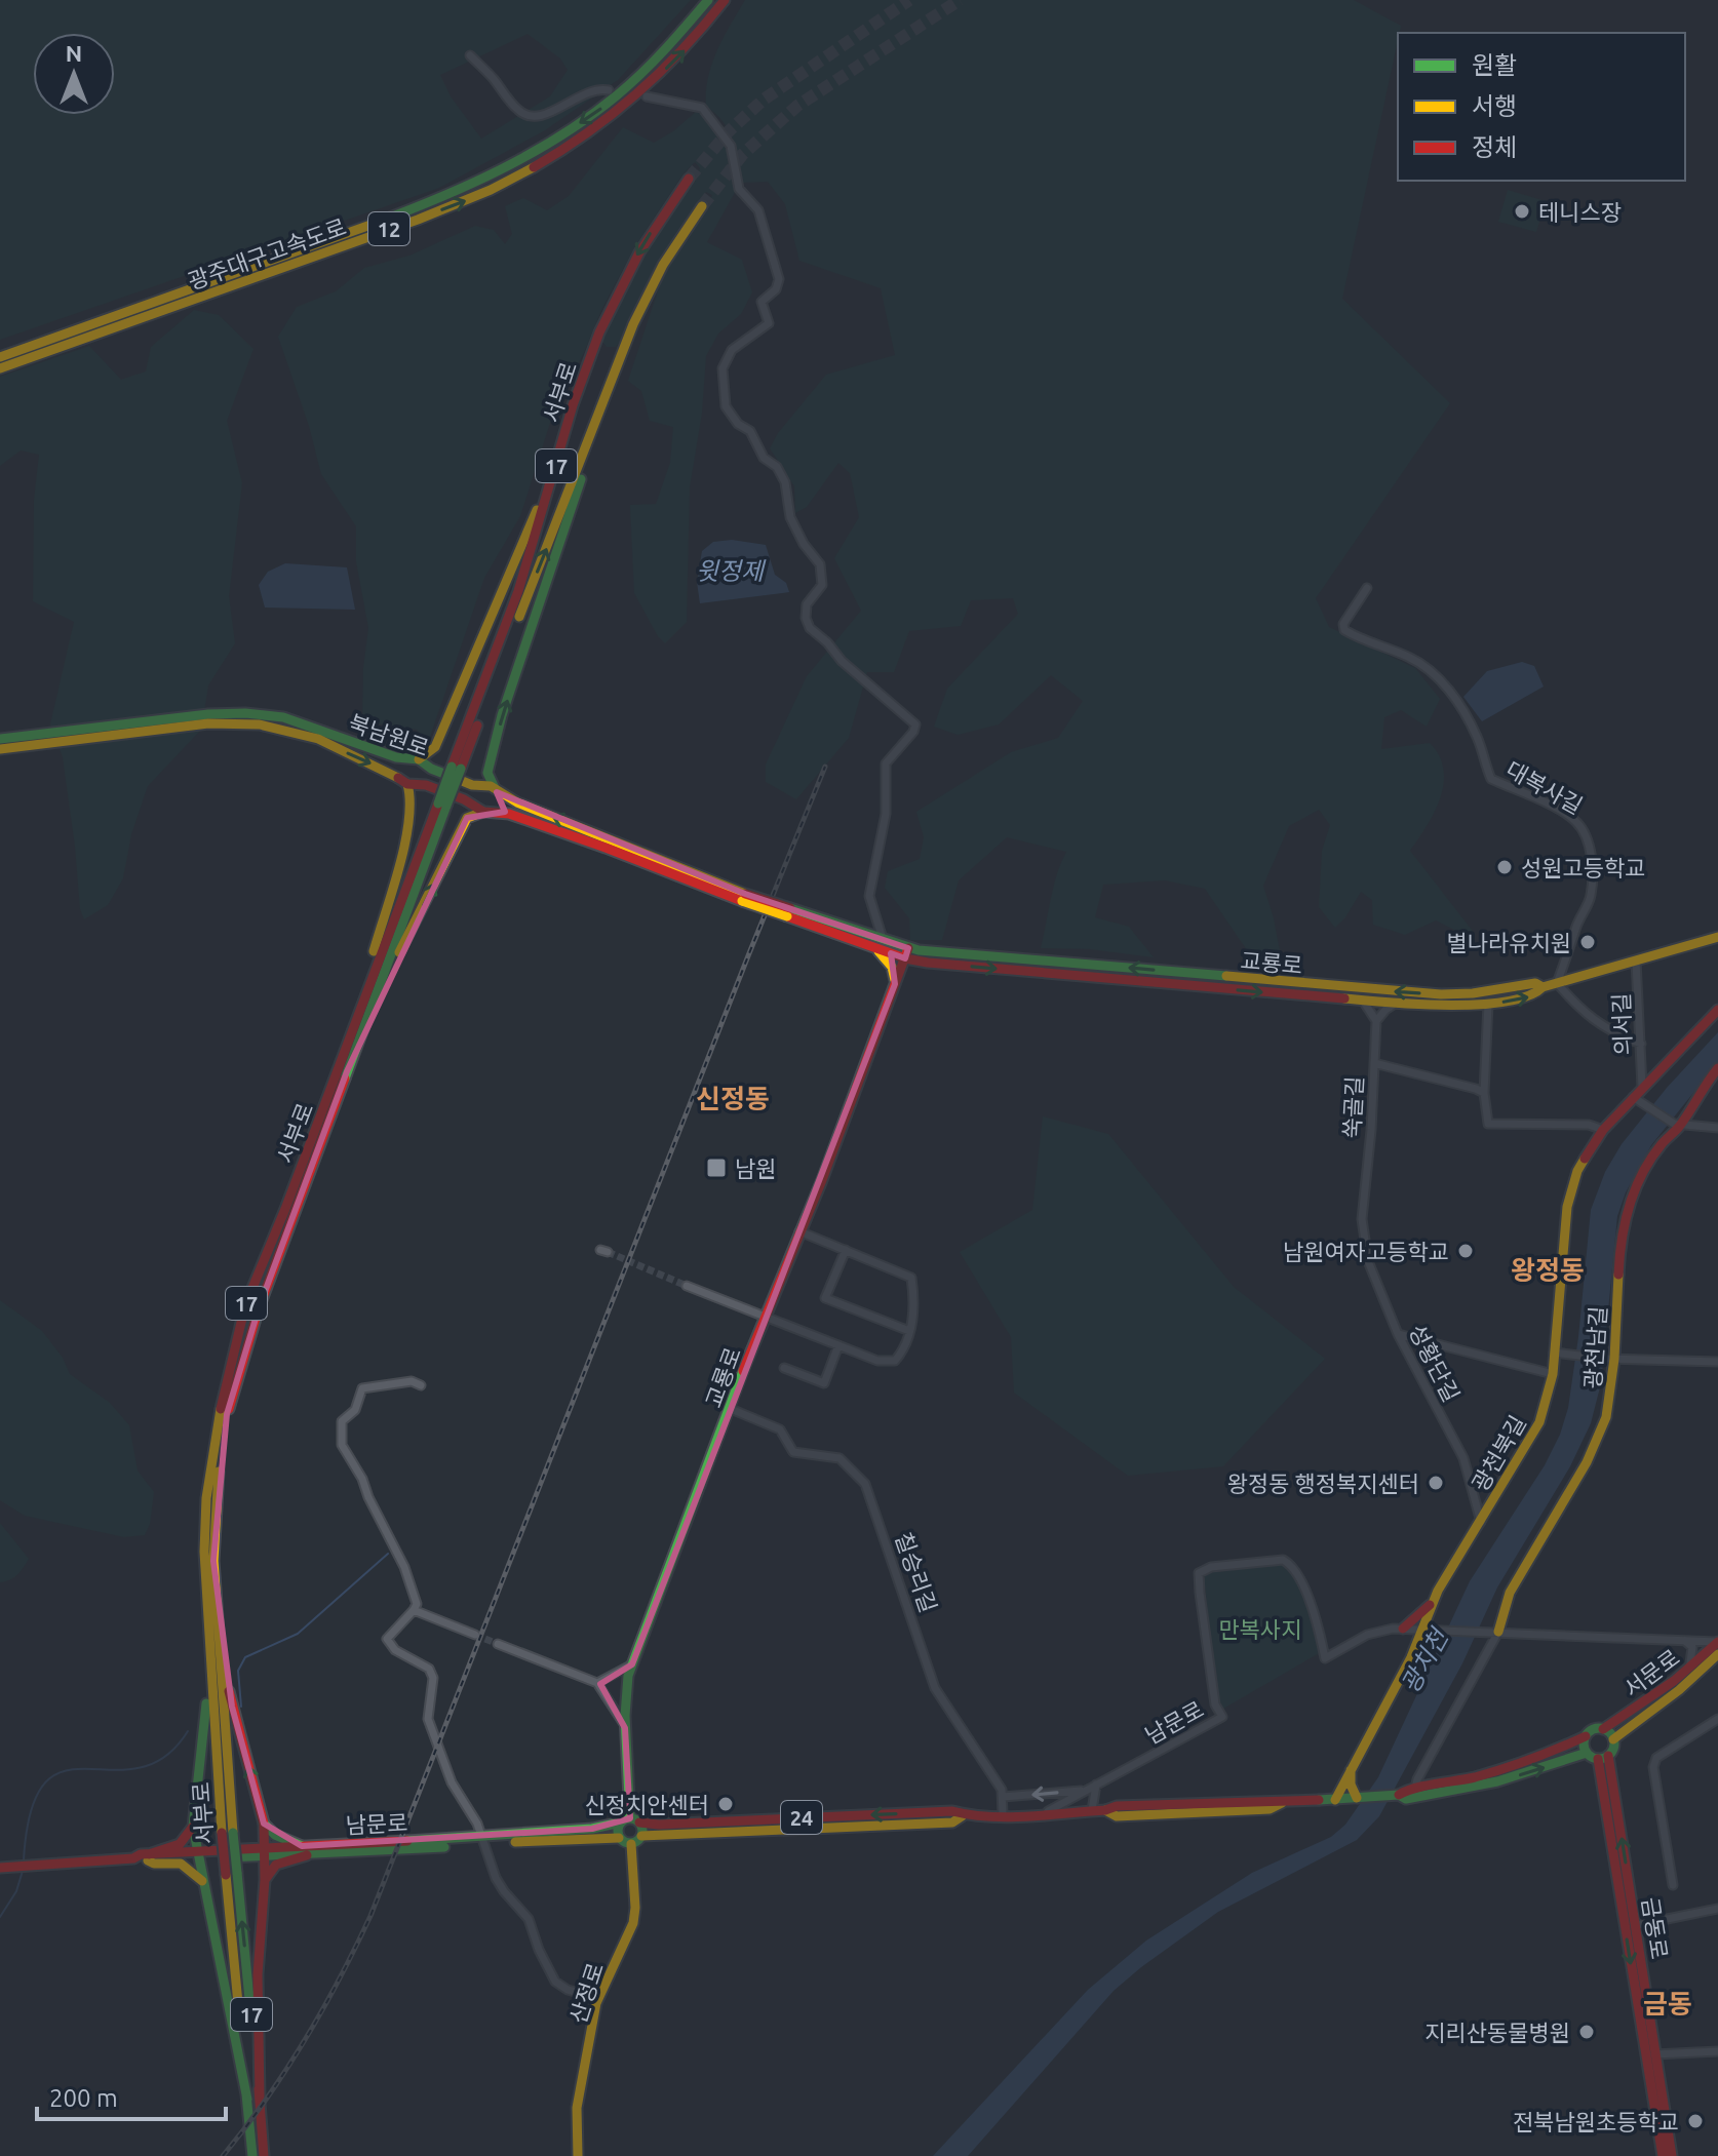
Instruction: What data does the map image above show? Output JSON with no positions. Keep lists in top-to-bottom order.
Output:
{
  "streets": {
    "main road": [
      "12",
      "광주대구고속도로",
      "서부로",
      "17",
      "북남원로",
      "교룡로",
      "광천남길",
      "광천북길",
      "서문로",
      "남문로",
      "24",
      "금동로",
      "산정로"
    ],
    "street": [
      "대복사길",
      "의서길",
      "쑥골길",
      "성황단길",
      "칠승리길"
    ]
  },
  "crossings": [
    ["대복사길", "교룡로"],
    ["교룡로", "의서길"],
    ["교룡로", "칠승리길"],
    ["교룡로", "남문로"],
    ["교룡로", "산정로"],
    ["의서길", "광천북길"],
    ["쑥골길", "성황단길"],
    ["성황단길", "광천북길"],
    ["광천북길", "남문로"],
    ["칠승리길", "남문로"],
    ["서문로", "금동로"],
    ["남문로", "산정로"]
  ],
  "districts": ["신정동", "왕정동", "금동"],
  "water": ["윗정제", "광치천"],
  "parks": ["만복사지"],
  "places": {
    "other": [
      "테니스장",
      "성원고등학교",
      "별나라유치원",
      "남원여자고등학교",
      "왕정동 행정복지센터",
      "신정치안센터",
      "지리산동물병원",
      "전북남원초등학교"
    ],
    "transit": ["남원"]
  },
  "legend": ["원활", "서행", "정체"],
  "scale_bar": "200 m",
  "north": "top"
}
